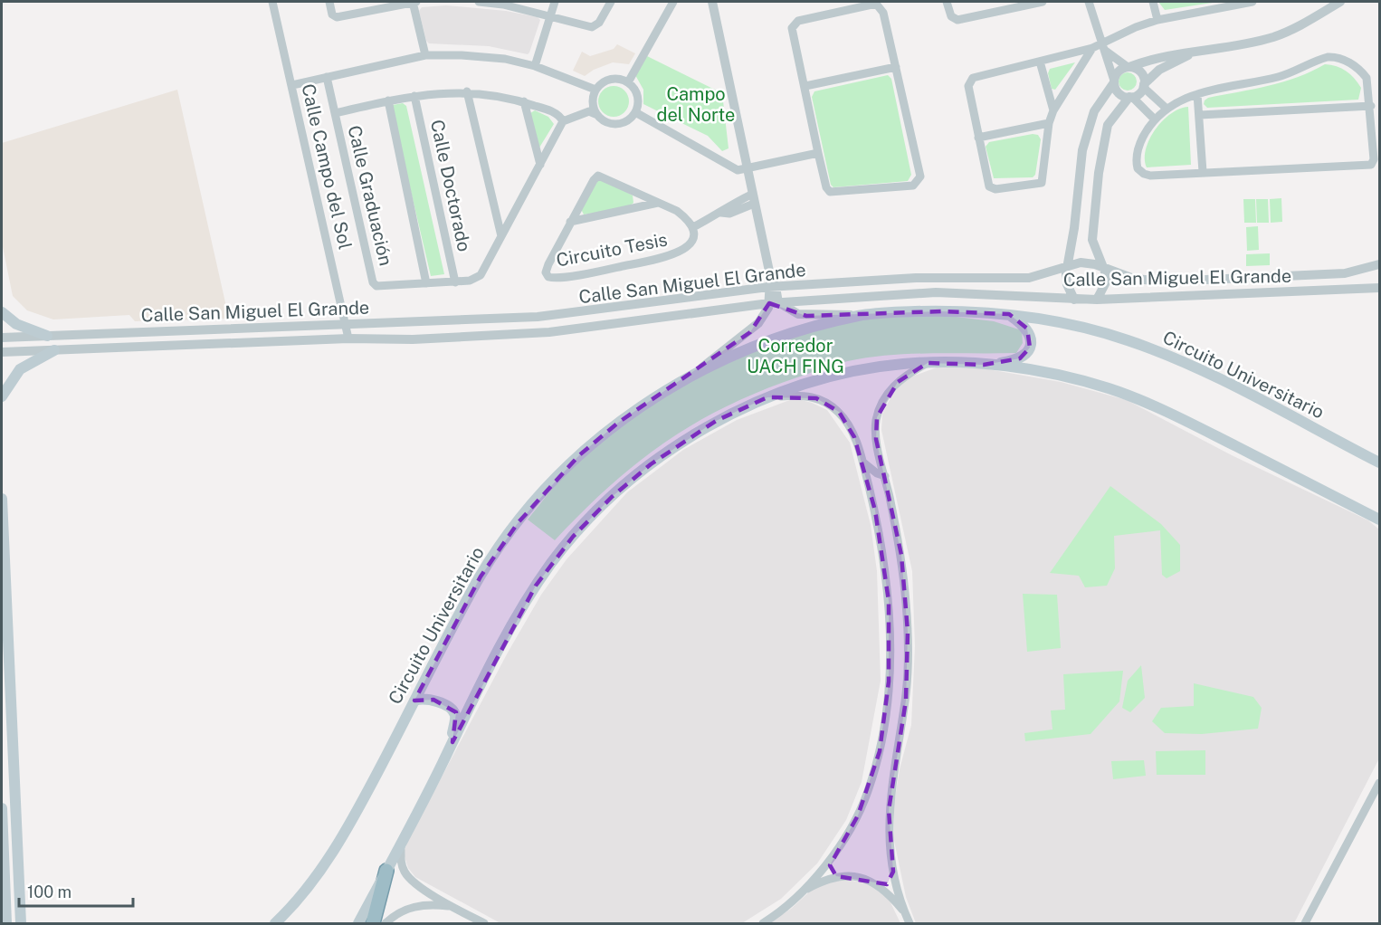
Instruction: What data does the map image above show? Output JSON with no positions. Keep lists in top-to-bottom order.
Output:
{
  "streets": {
    "main road": ["Circuito Universitario"],
    "street": [
      "Calle Campo del Sol",
      "Calle Doctorado",
      "Calle Graduación",
      "Circuito Tesis",
      "Calle San Miguel El Grande"
    ]
  },
  "crossings": [
    ["Calle Campo del Sol", "Calle San Miguel El Grande"],
    ["Calle Doctorado", "Calle Graduación"]
  ],
  "parks": ["Campo del Norte", "Corredor UACH FING"],
  "scale_bar": "100 m"
}
